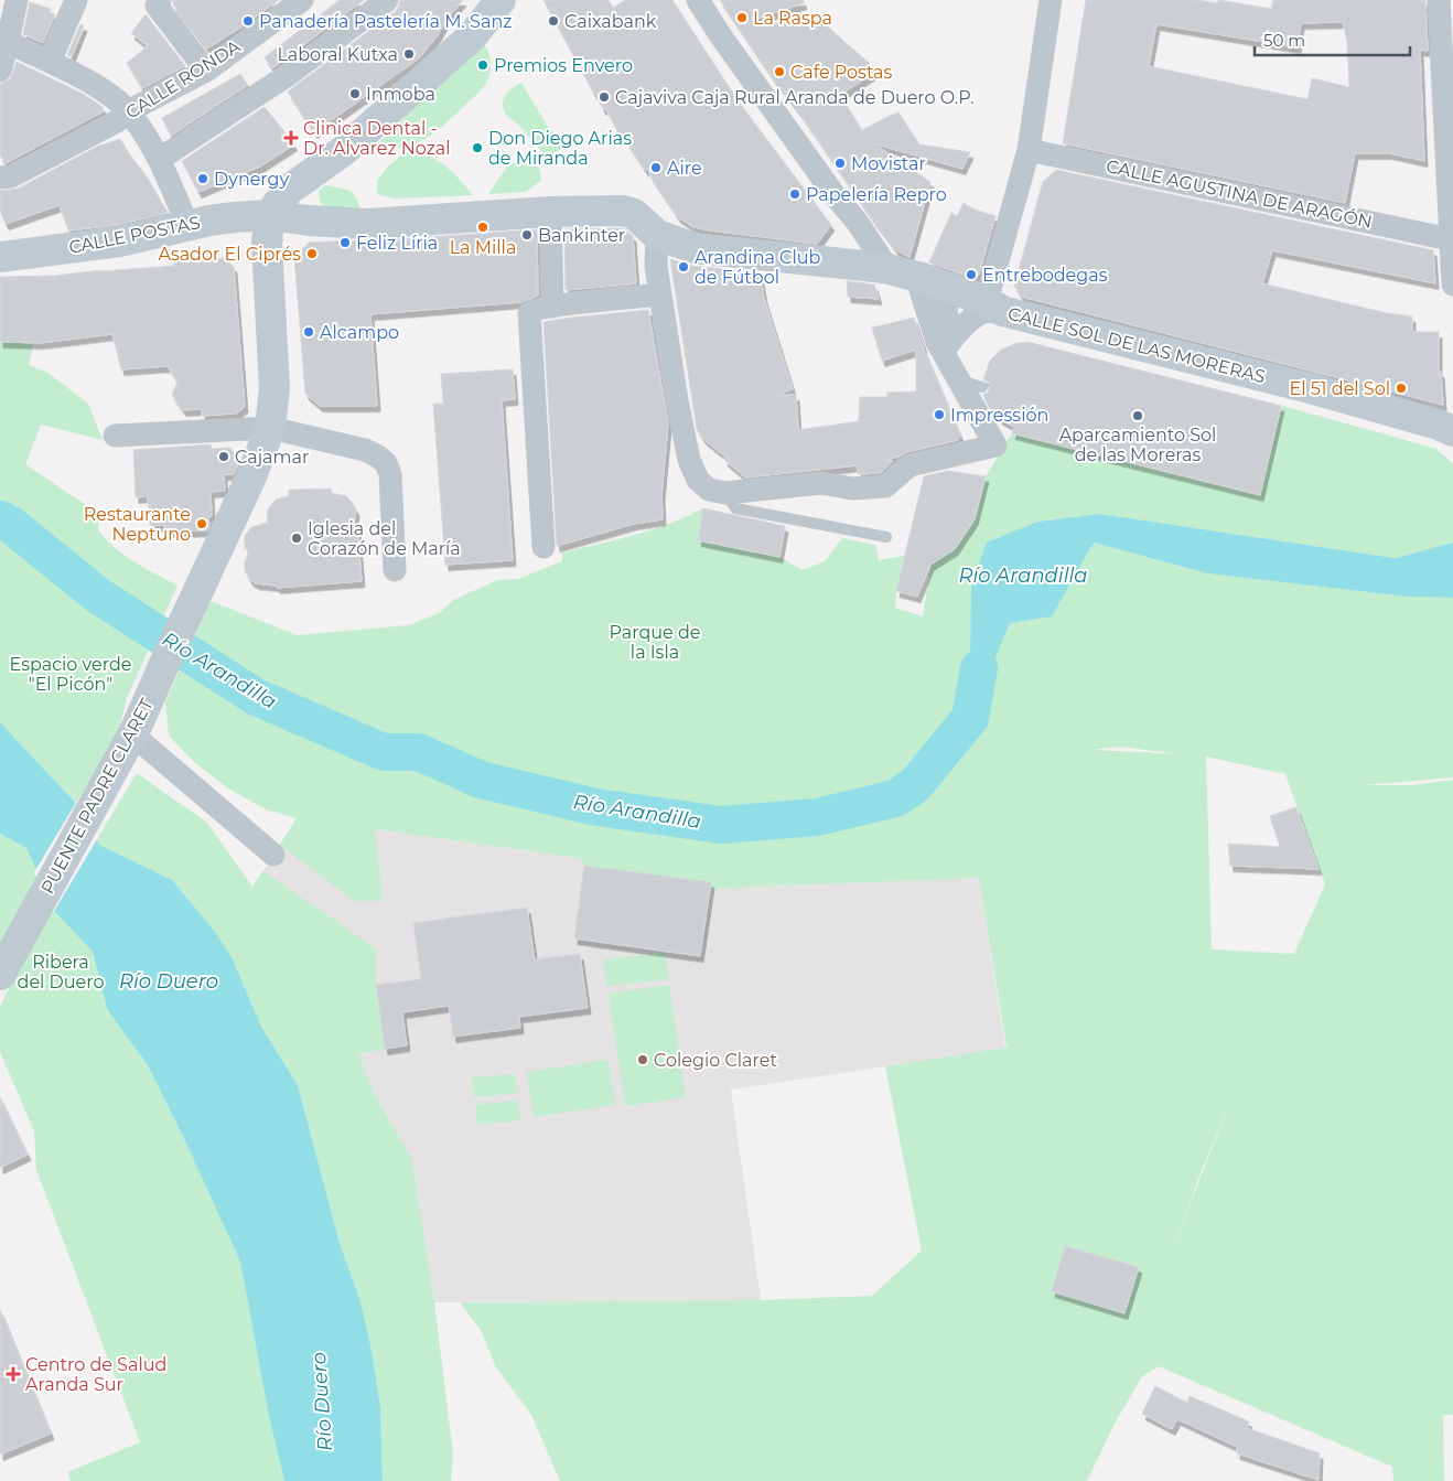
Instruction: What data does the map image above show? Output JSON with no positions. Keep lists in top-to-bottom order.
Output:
{
  "streets": {
    "street": [
      "CALLE RONDA",
      "CALLE AGUSTINA DE ARAGÓN",
      "CALLE POSTAS",
      "CALLE SOL DE LAS MORERAS",
      "PUENTE PADRE CLARET"
    ]
  },
  "crossings": [
    ["CALLE POSTAS", "CALLE SOL DE LAS MORERAS"],
    ["CALLE POSTAS", "PUENTE PADRE CLARET"]
  ],
  "water": ["Río Arandilla", "Río Duero"],
  "parks": ["Parque de la Isla", "Espacio verde \"El Picón\"", "Ribera del Duero"],
  "places": {
    "other": [
      "La Raspa",
      "Panadería Pastelería M. Sanz",
      "Caixabank",
      "Laboral Kutxa",
      "Premios Envero",
      "Cafe Postas",
      "Inmoba",
      "Cajaviva Caja Rural Aranda de Duero O.P.",
      "Don Diego Arias de Miranda",
      "Movistar",
      "Aire",
      "Dynergy",
      "Papelería Repro",
      "La Milla",
      "Bankinter",
      "Feliz Líria",
      "Asador El Ciprés",
      "Arandina Club de Fútbol",
      "Entrebodegas",
      "Alcampo",
      "El 51 del Sol",
      "Impressión",
      "Aparcamiento Sol de las Moreras",
      "Cajamar",
      "Restaurante Neptuno",
      "Iglesia del Corazón de María",
      "Colegio Claret"
    ],
    "health": ["Clinica Dental - Dr. Alvarez Nozal", "Centro de Salud Aranda Sur"]
  },
  "scale_bar": "50 m"
}
